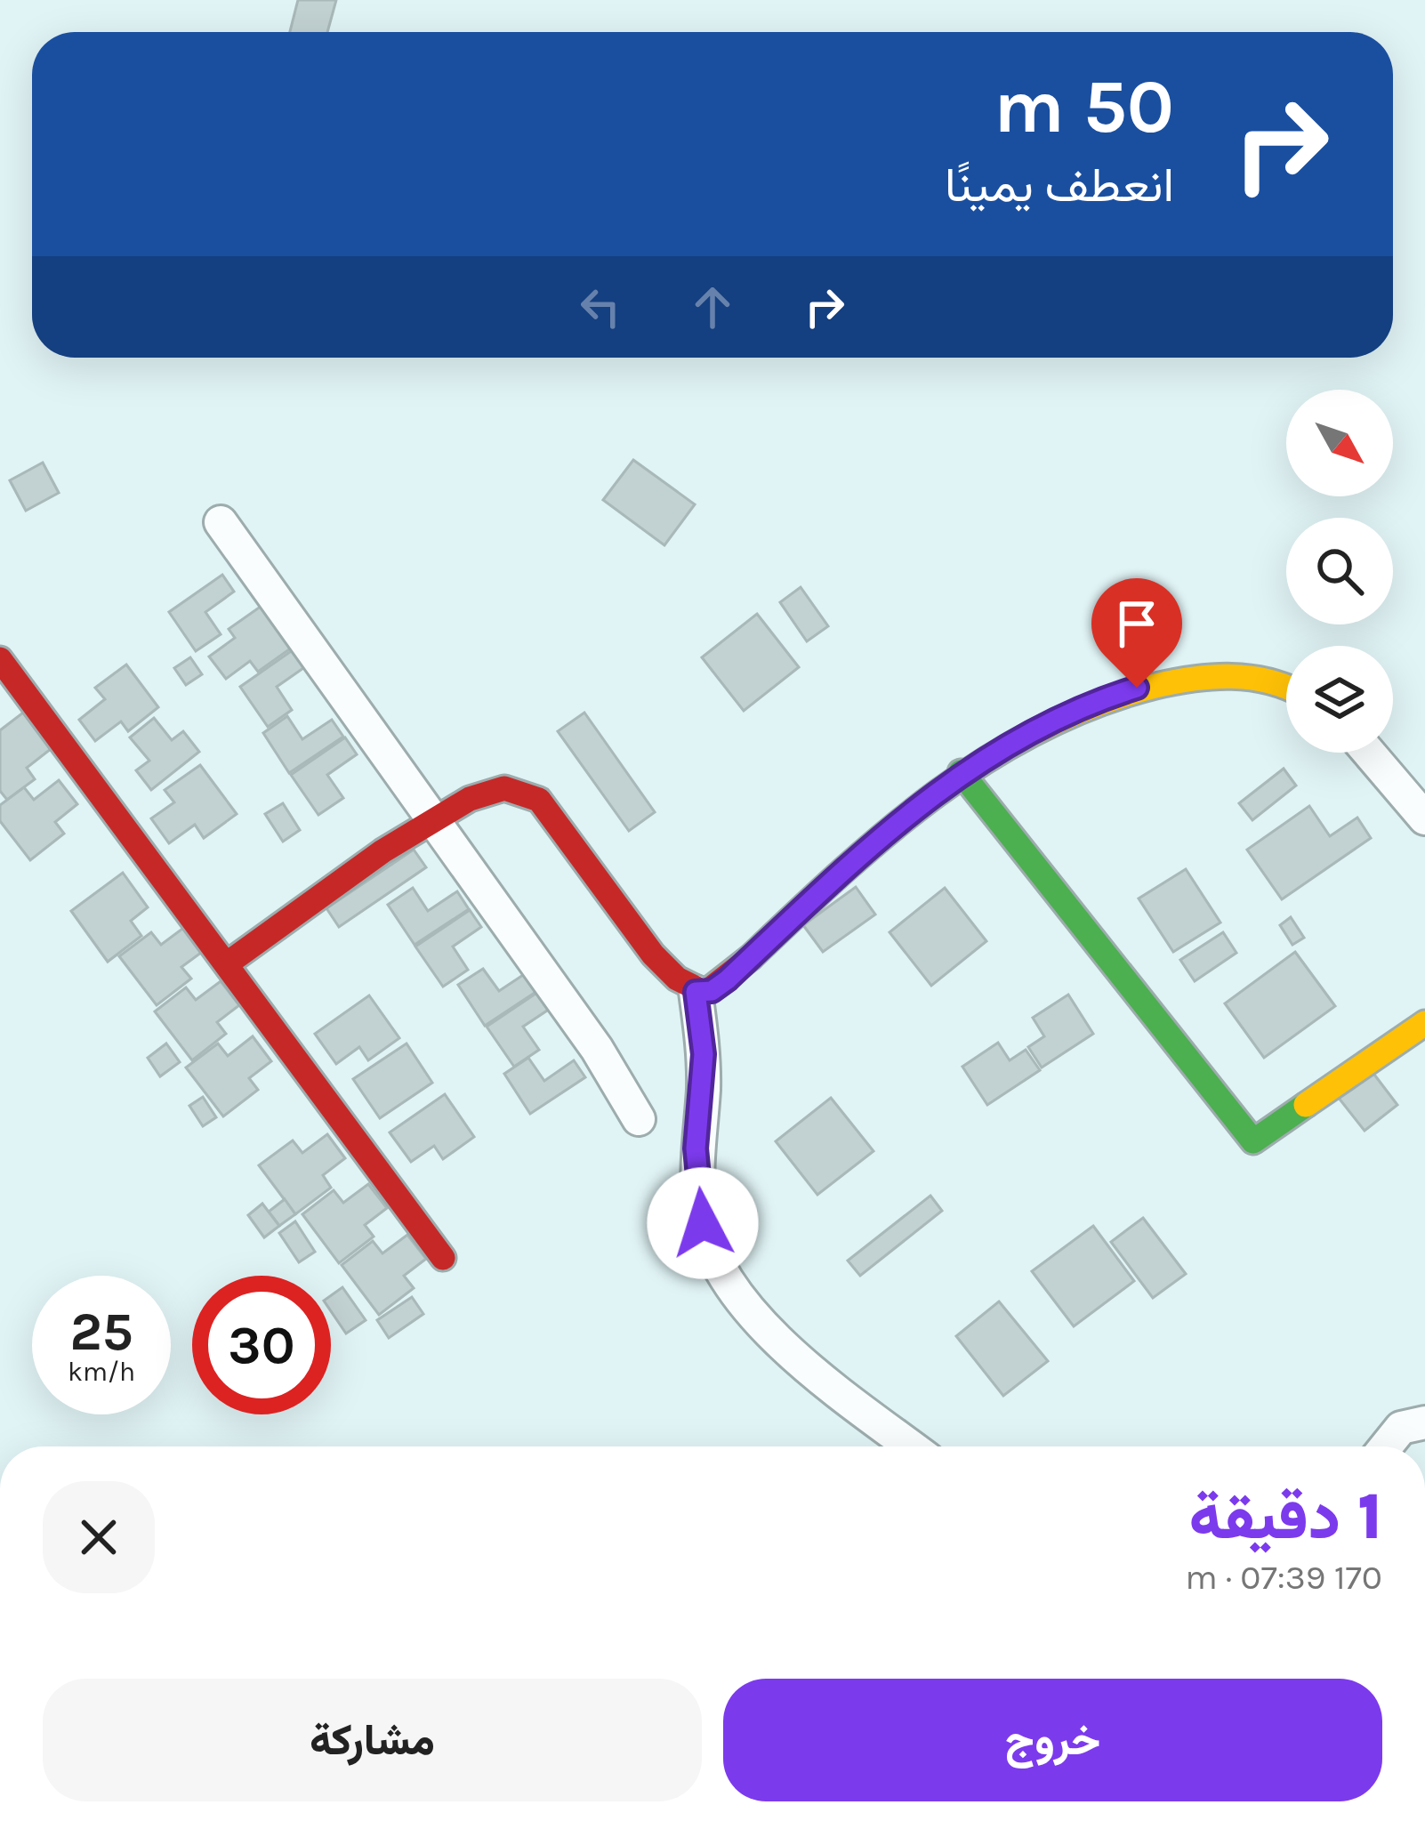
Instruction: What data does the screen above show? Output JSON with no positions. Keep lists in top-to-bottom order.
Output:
{
  "north": "bottom right",
  "page": {
    "turn": ["50 m", "انعطف يمينًا"],
    "speed": "25 km/h",
    "limit": "30",
    "heading": ["1 دقيقة", "170 m · 07:39"],
    "buttons": ["خروج", "مشاركة"]
  }
}
